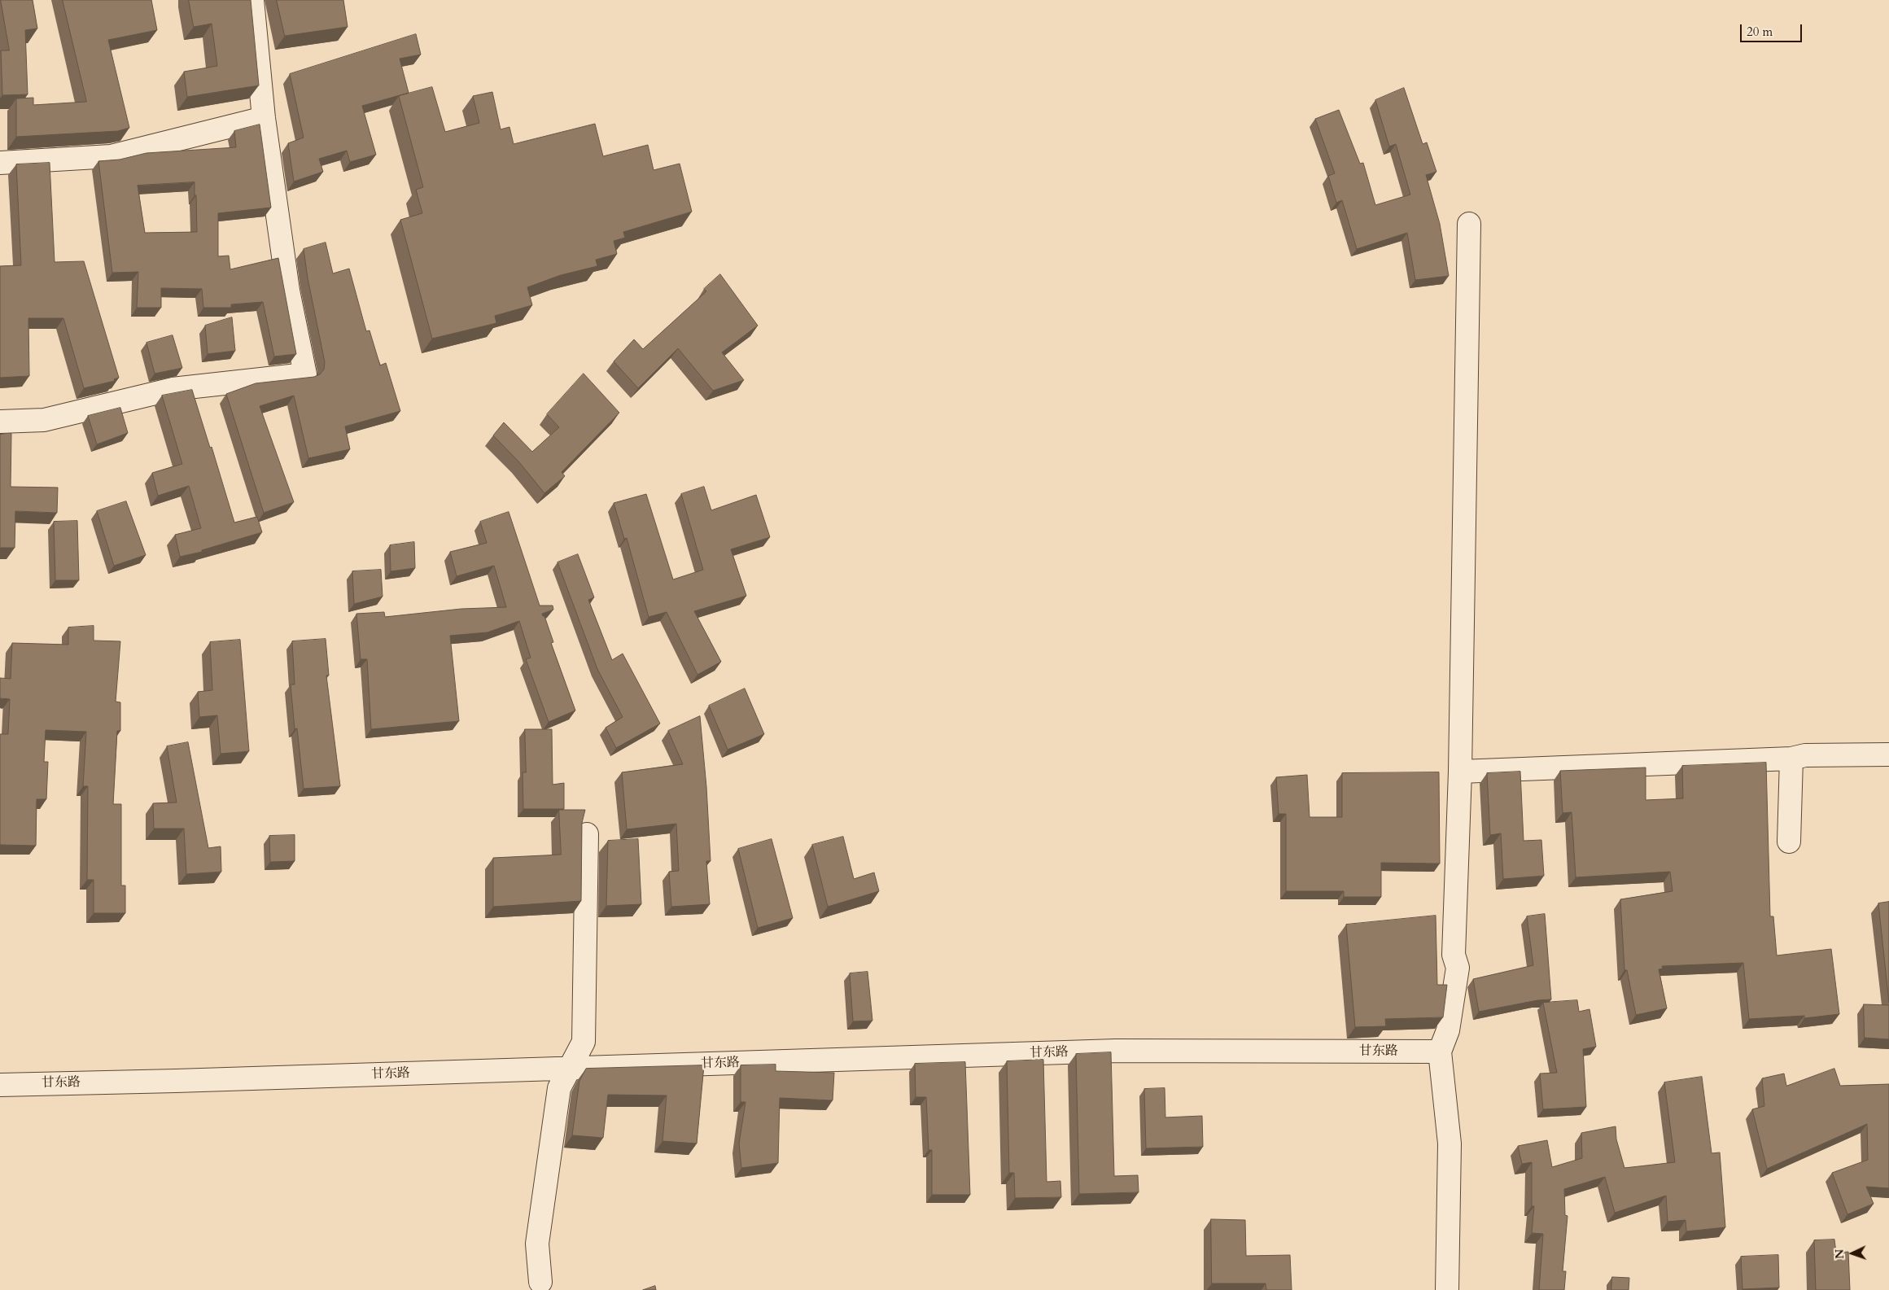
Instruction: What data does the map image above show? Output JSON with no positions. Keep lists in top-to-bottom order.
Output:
{
  "streets": {
    "street": ["甘东路"]
  },
  "scale_bar": "20 m",
  "north": "left"
}
